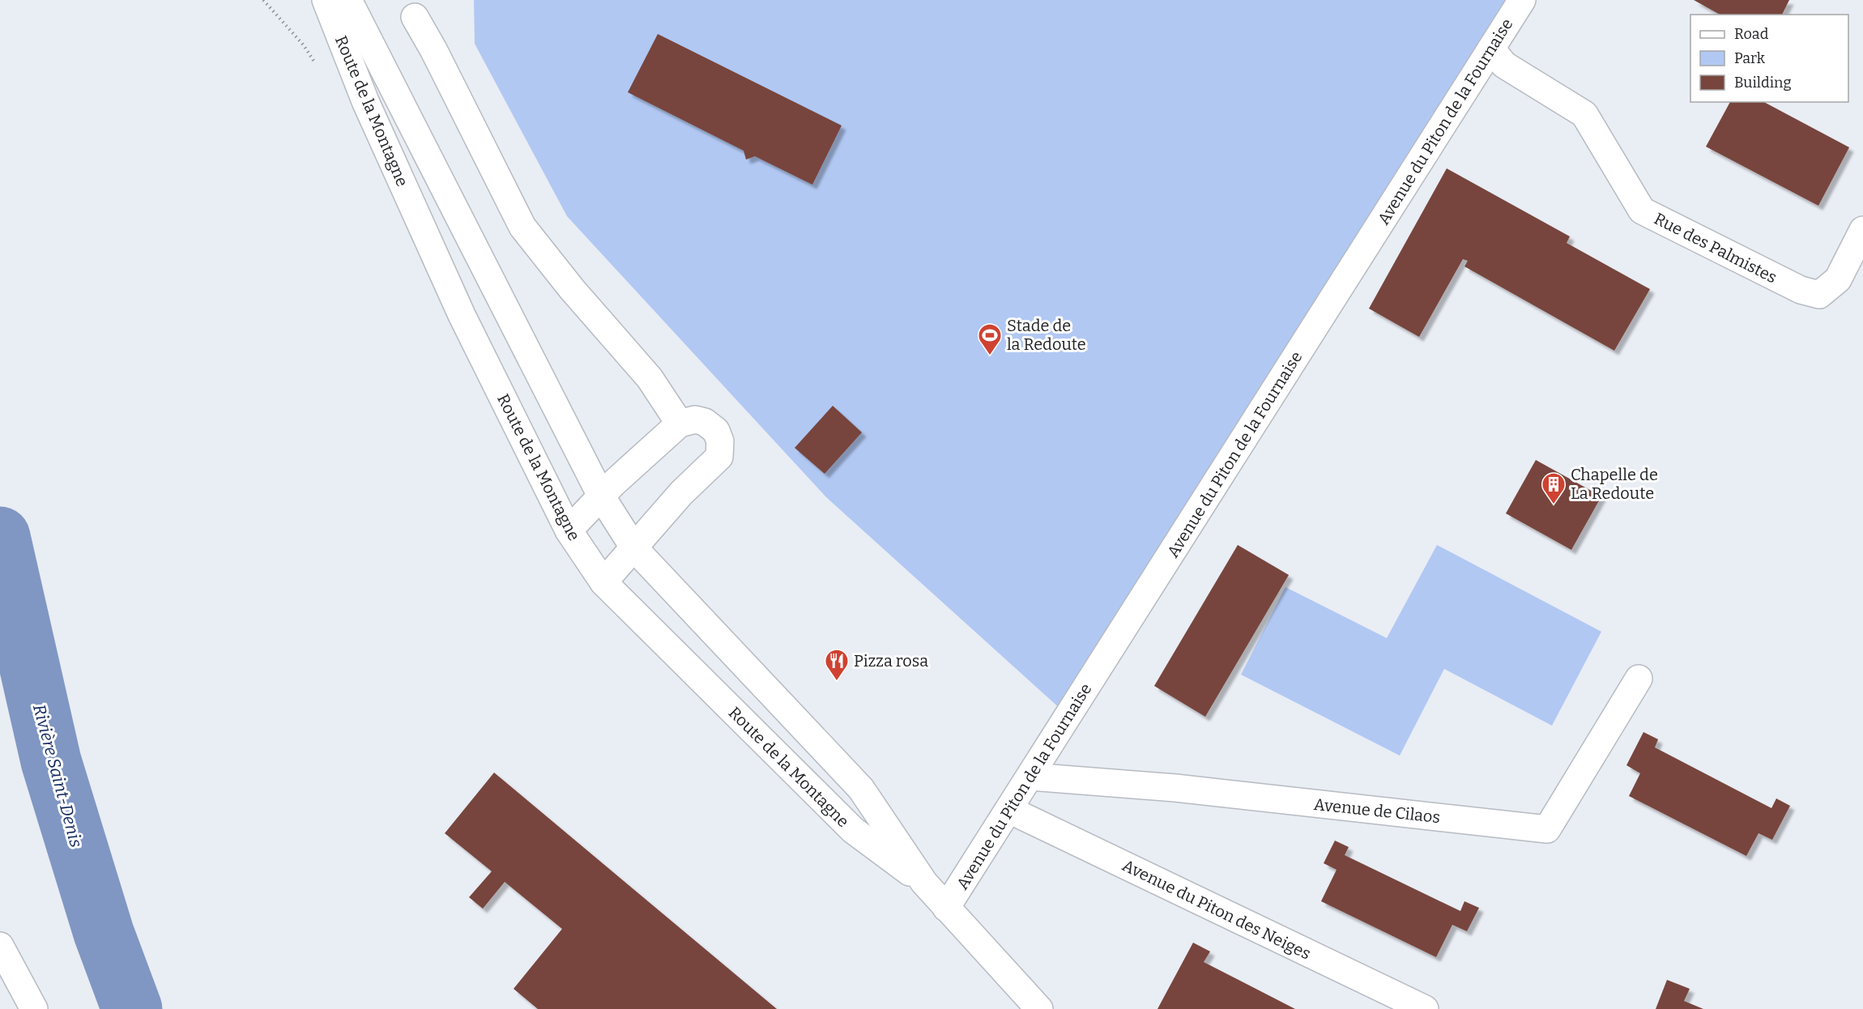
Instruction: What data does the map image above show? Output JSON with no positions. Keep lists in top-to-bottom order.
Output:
{
  "streets": {
    "street": [
      "Route de la Montagne",
      "Avenue du Piton de la Fournaise",
      "Rue des Palmistes",
      "Avenue de Cilaos",
      "Avenue du Piton des Neiges"
    ]
  },
  "crossings": [
    ["Route de la Montagne", "Avenue du Piton de la Fournaise"],
    ["Avenue du Piton de la Fournaise", "Rue des Palmistes"],
    ["Avenue du Piton de la Fournaise", "Avenue de Cilaos"],
    ["Avenue du Piton de la Fournaise", "Avenue du Piton des Neiges"]
  ],
  "water": ["Rivière Saint-Denis"],
  "places": {
    "sports": ["Stade de la Redoute"],
    "building": ["Chapelle de La Redoute"],
    "restaurant": ["Pizza rosa"]
  },
  "legend": ["Road", "Park", "Building"]
}
